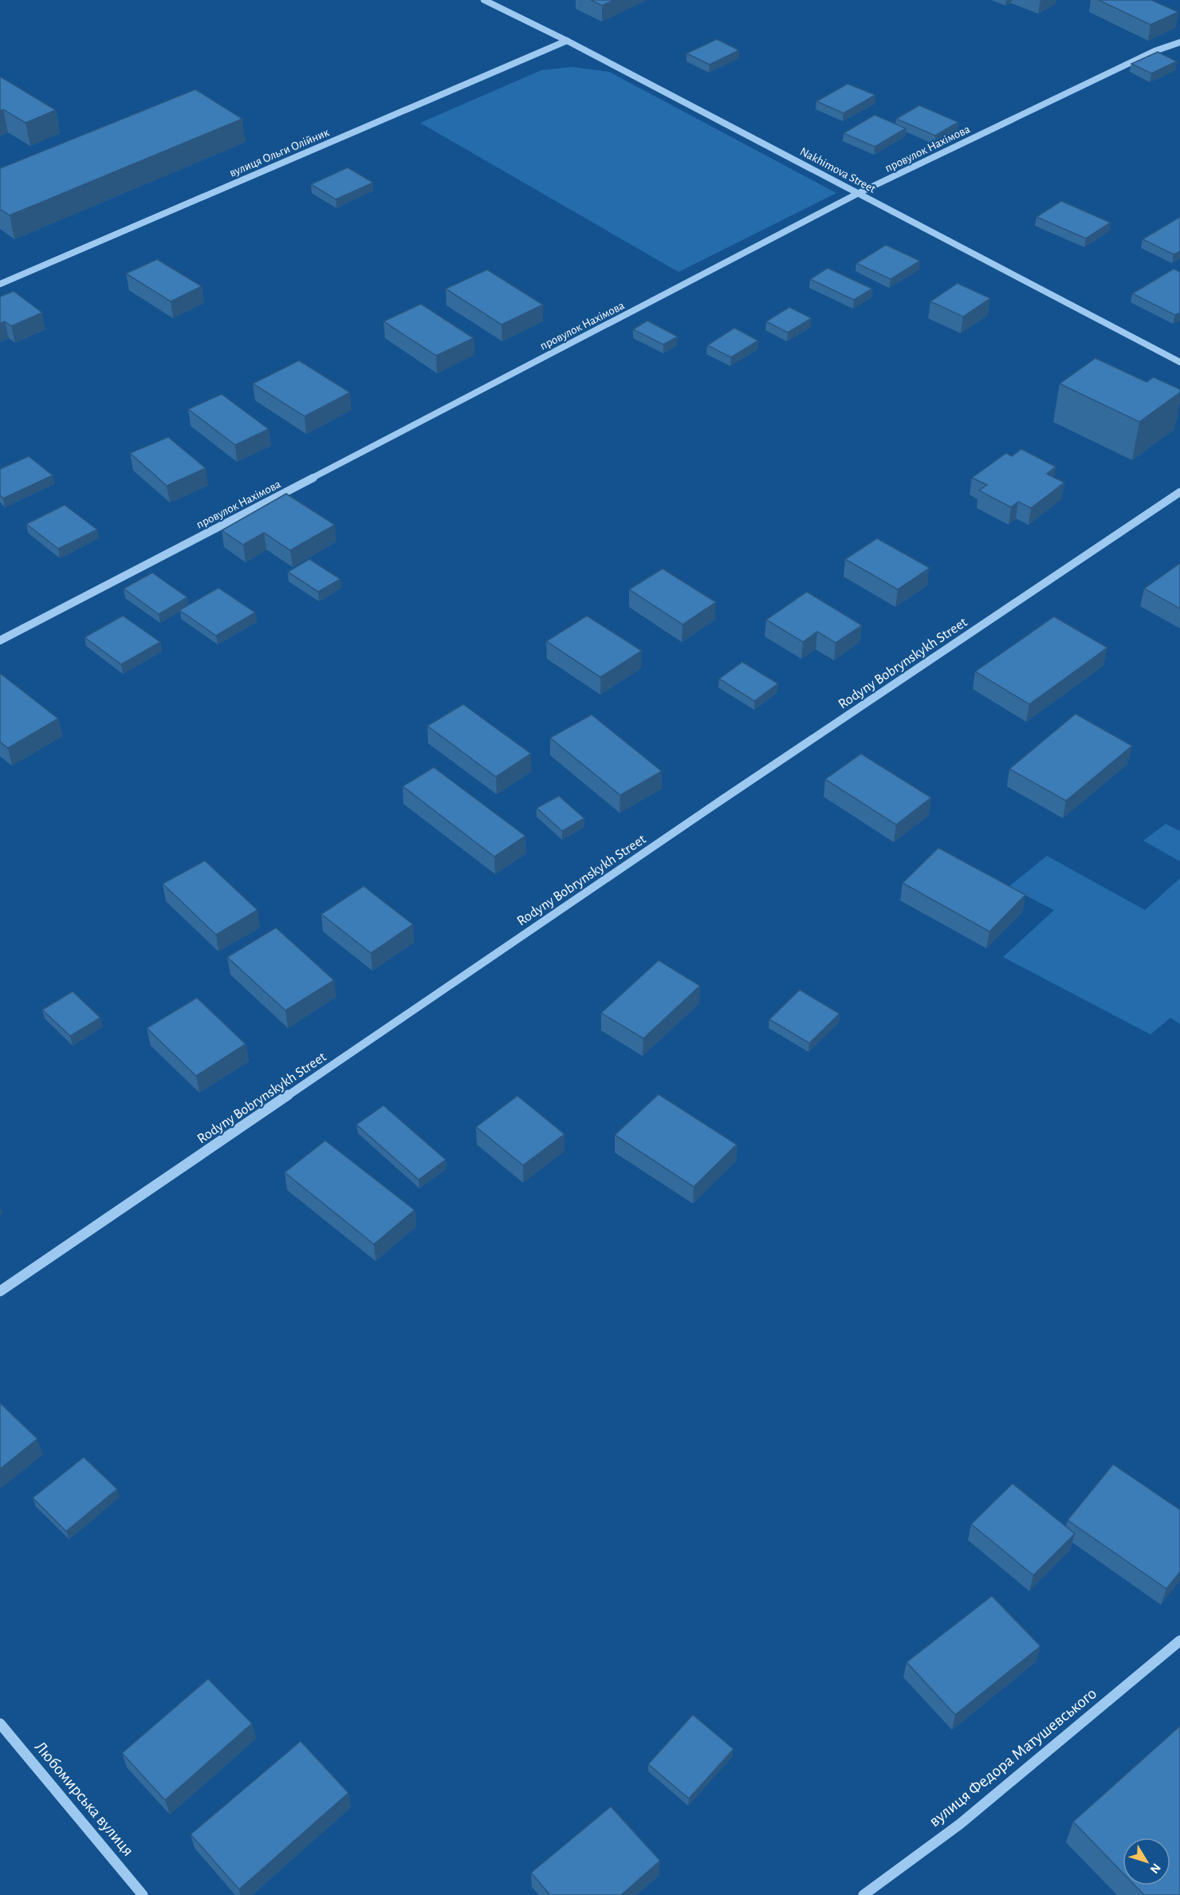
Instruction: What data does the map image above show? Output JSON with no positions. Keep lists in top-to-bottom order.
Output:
{
  "streets": {
    "street": [
      "провулок Нахімова",
      "вулиця Ольги Олійник",
      "Nakhimova Street",
      "Rodyny Bobrynskykh Street",
      "вулиця Федора Матушевського",
      "Любомирська вулиця"
    ]
  },
  "crossings": [
    ["провулок Нахімова", "Nakhimova Street"],
    ["вулиця Ольги Олійник", "Nakhimova Street"]
  ],
  "north": "bottom right"
}
